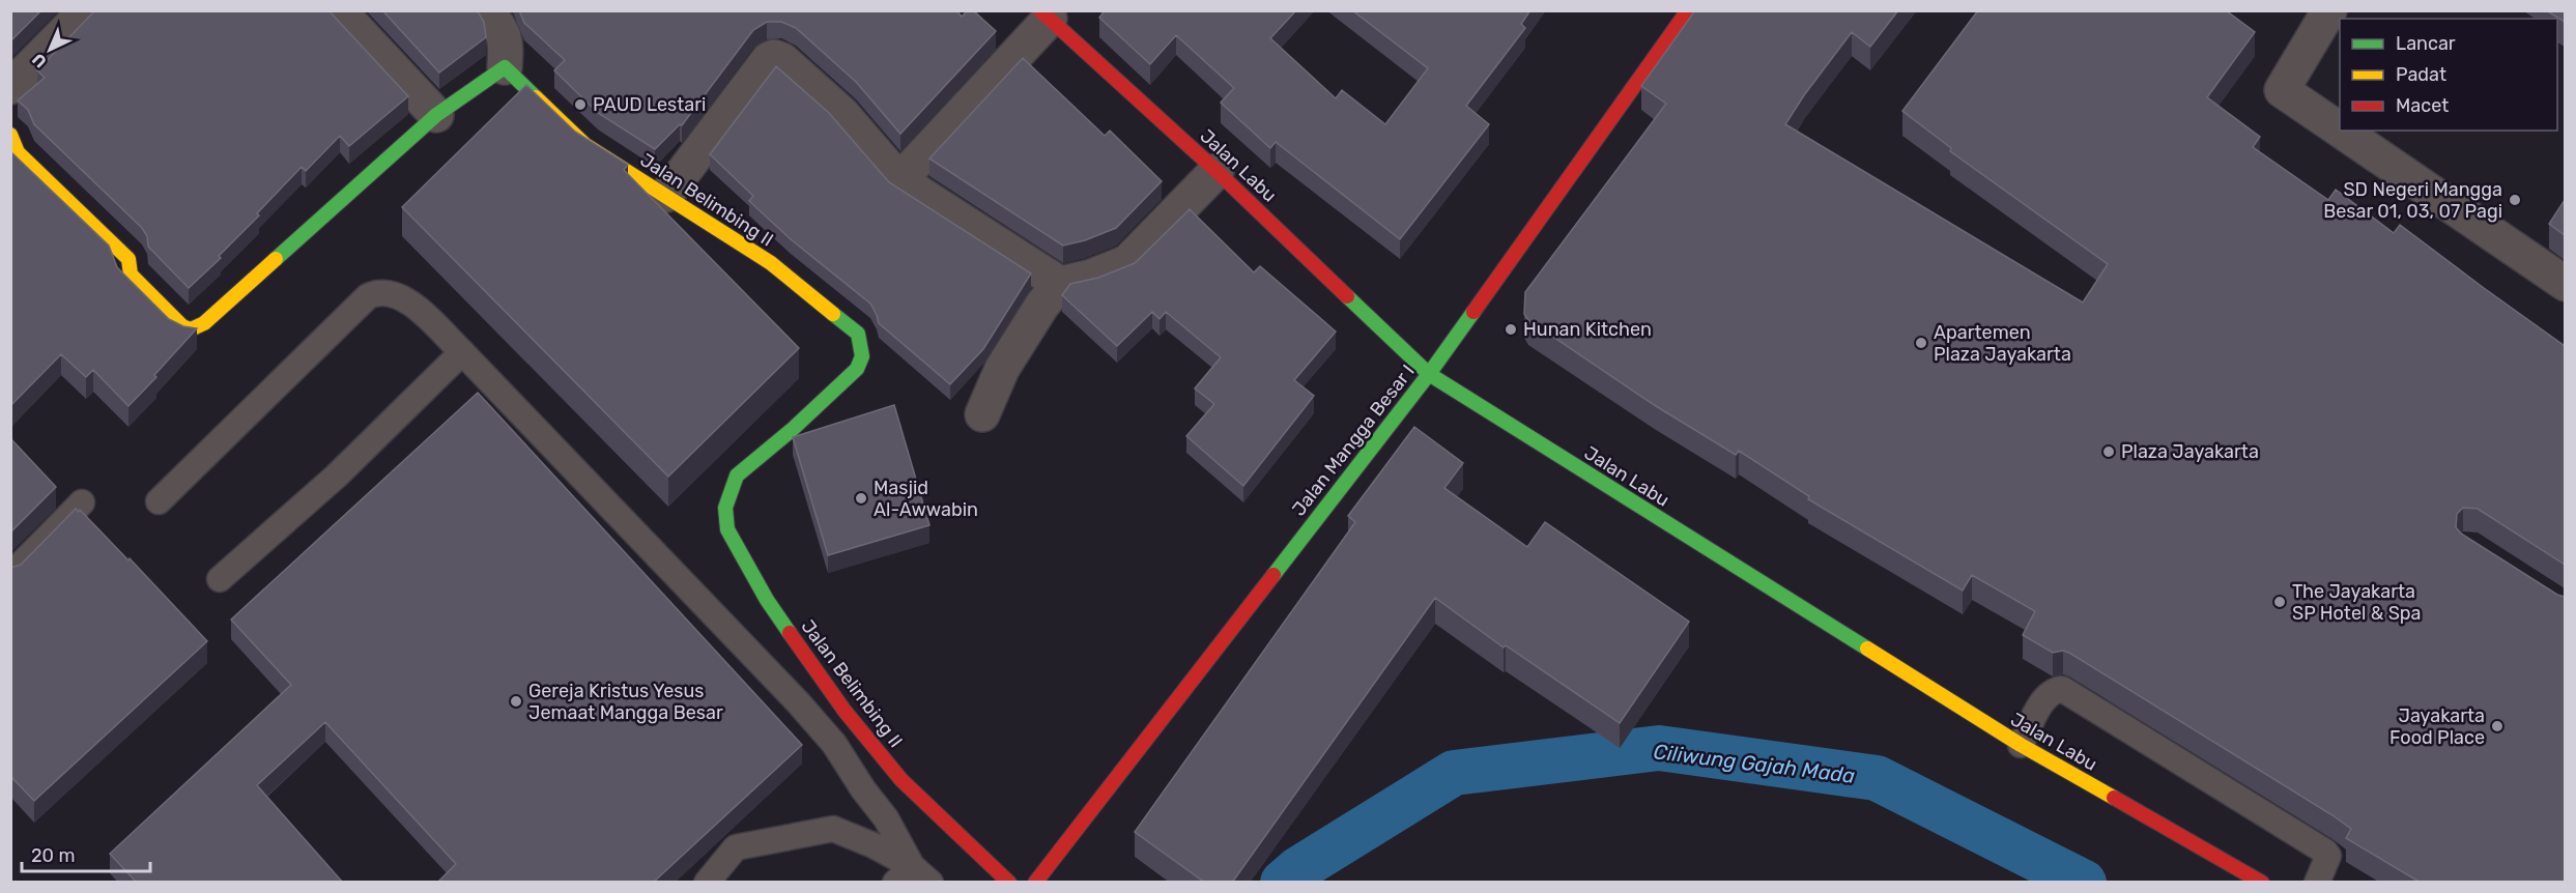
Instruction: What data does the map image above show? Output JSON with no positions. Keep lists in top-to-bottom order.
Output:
{
  "streets": {
    "street": ["Jalan Labu", "Jalan Belimbing II", "Jalan Mangga Besar I"]
  },
  "crossings": [
    ["Jalan Labu", "Jalan Mangga Besar I"]
  ],
  "water": ["Ciliwung Gajah Mada"],
  "places": [
    "PAUD Lestari",
    "SD Negeri Mangga Besar 01, 03, 07 Pagi",
    "Hunan Kitchen",
    "Apartemen Plaza Jayakarta",
    "Plaza Jayakarta",
    "Masjid Al-Awwabin",
    "The Jayakarta SP Hotel & Spa",
    "Gereja Kristus Yesus Jemaat Mangga Besar",
    "Jayakarta Food Place"
  ],
  "legend": ["Lancar", "Padat", "Macet"],
  "scale_bar": "20 m",
  "north": "bottom left"
}
